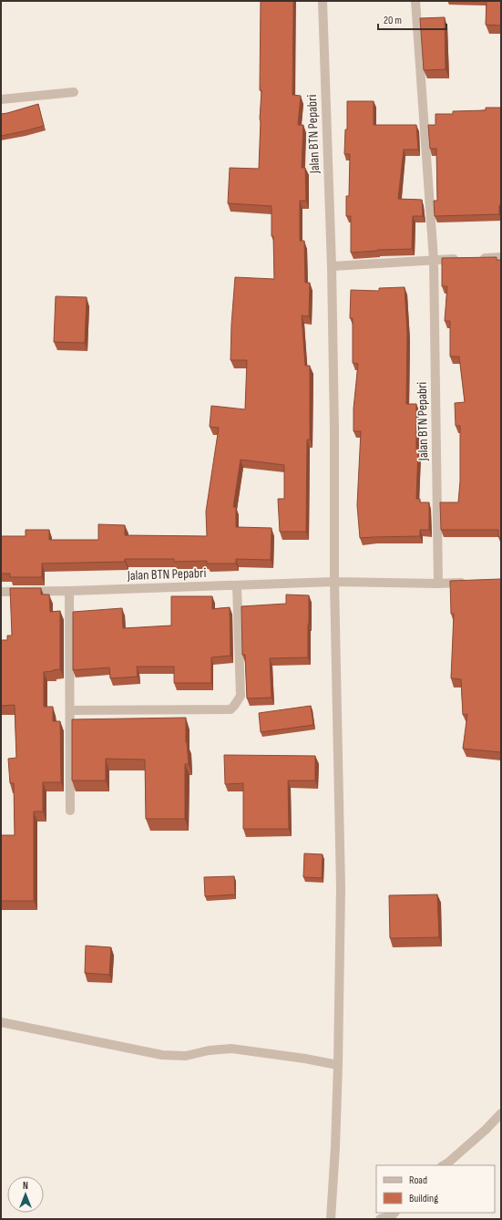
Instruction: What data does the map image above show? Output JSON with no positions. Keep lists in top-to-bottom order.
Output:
{
  "streets": {
    "street": ["Jalan BTN Pepabri"]
  },
  "legend": ["Road", "Building"],
  "scale_bar": "20 m",
  "north": "top"
}
